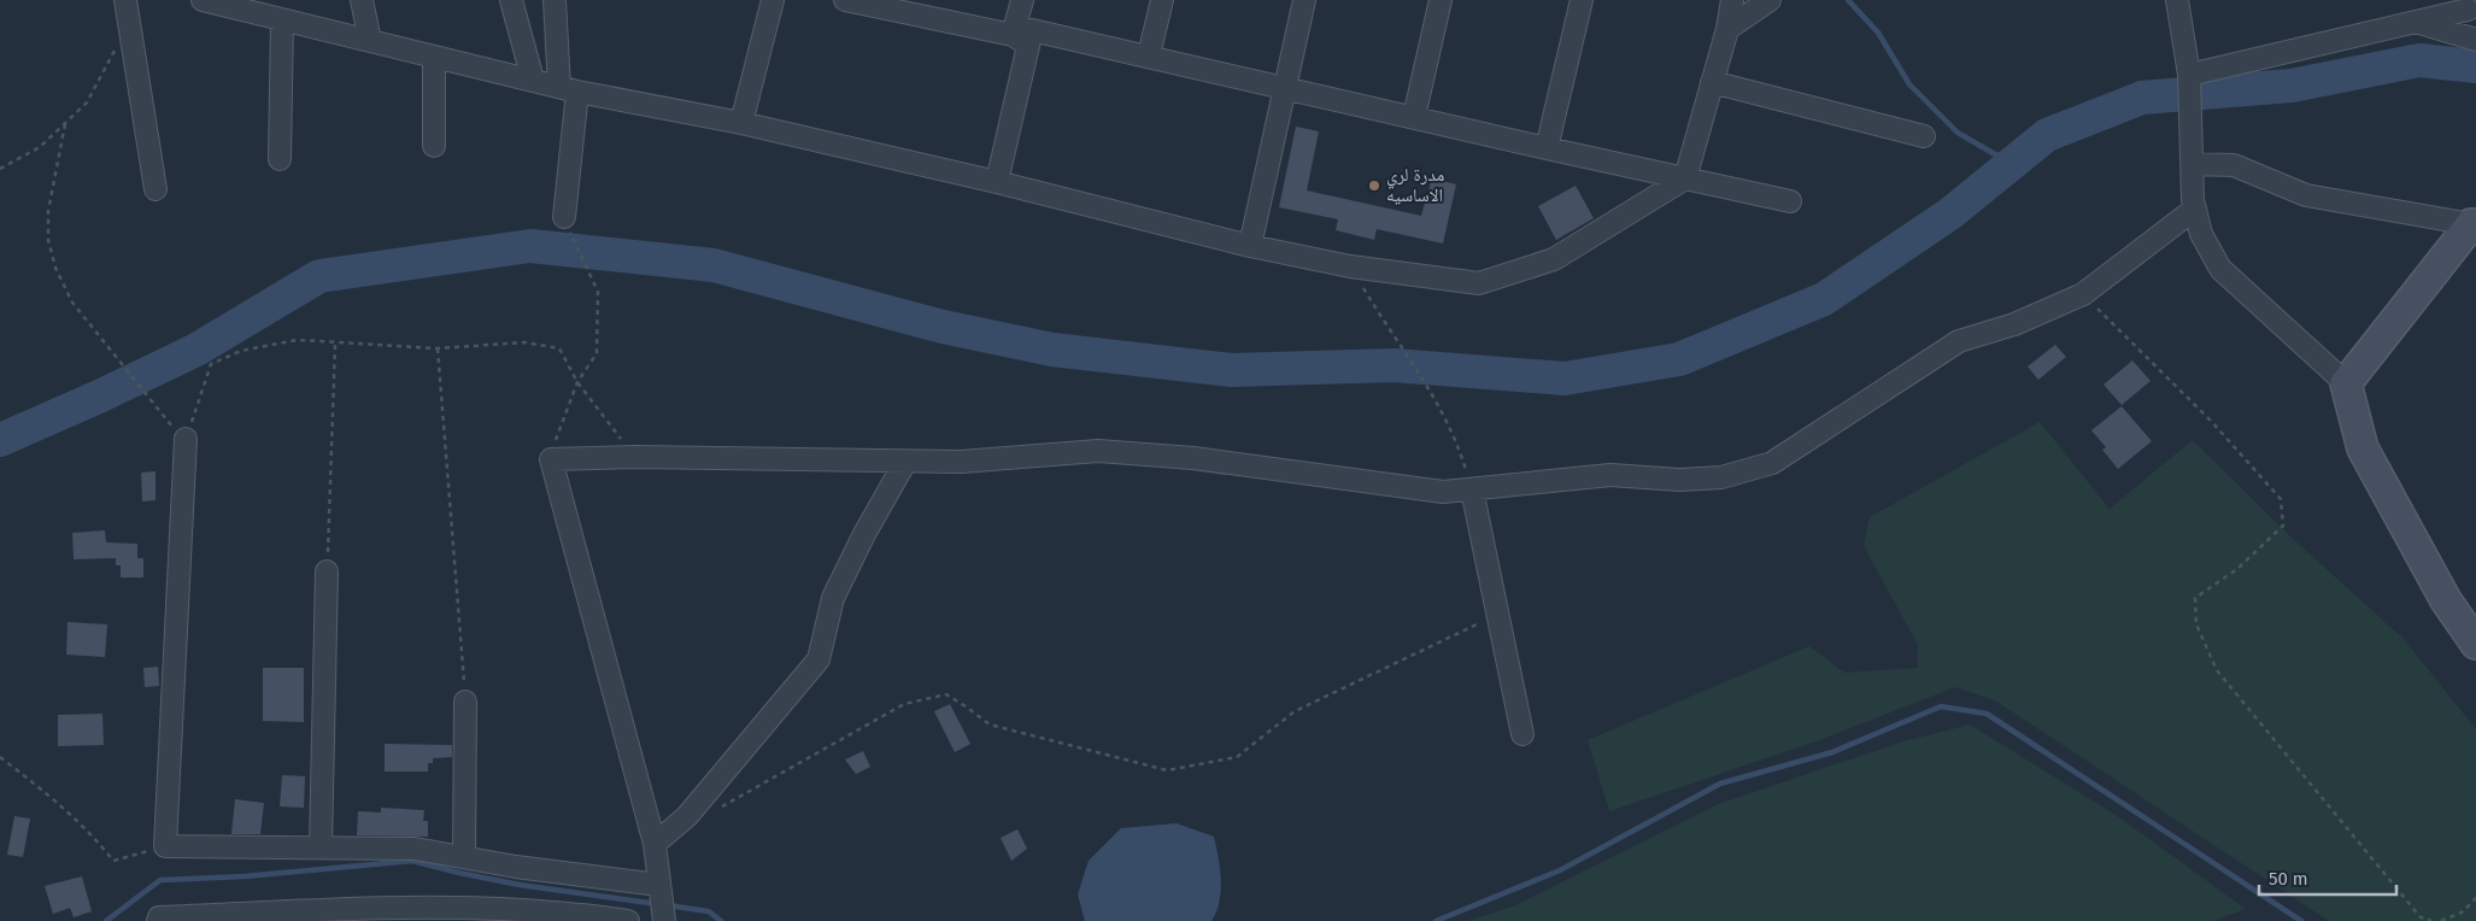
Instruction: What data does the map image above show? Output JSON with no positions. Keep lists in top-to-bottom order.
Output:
{
  "places": ["مدرة لري الاساسیه"],
  "scale_bar": "50 m"
}
